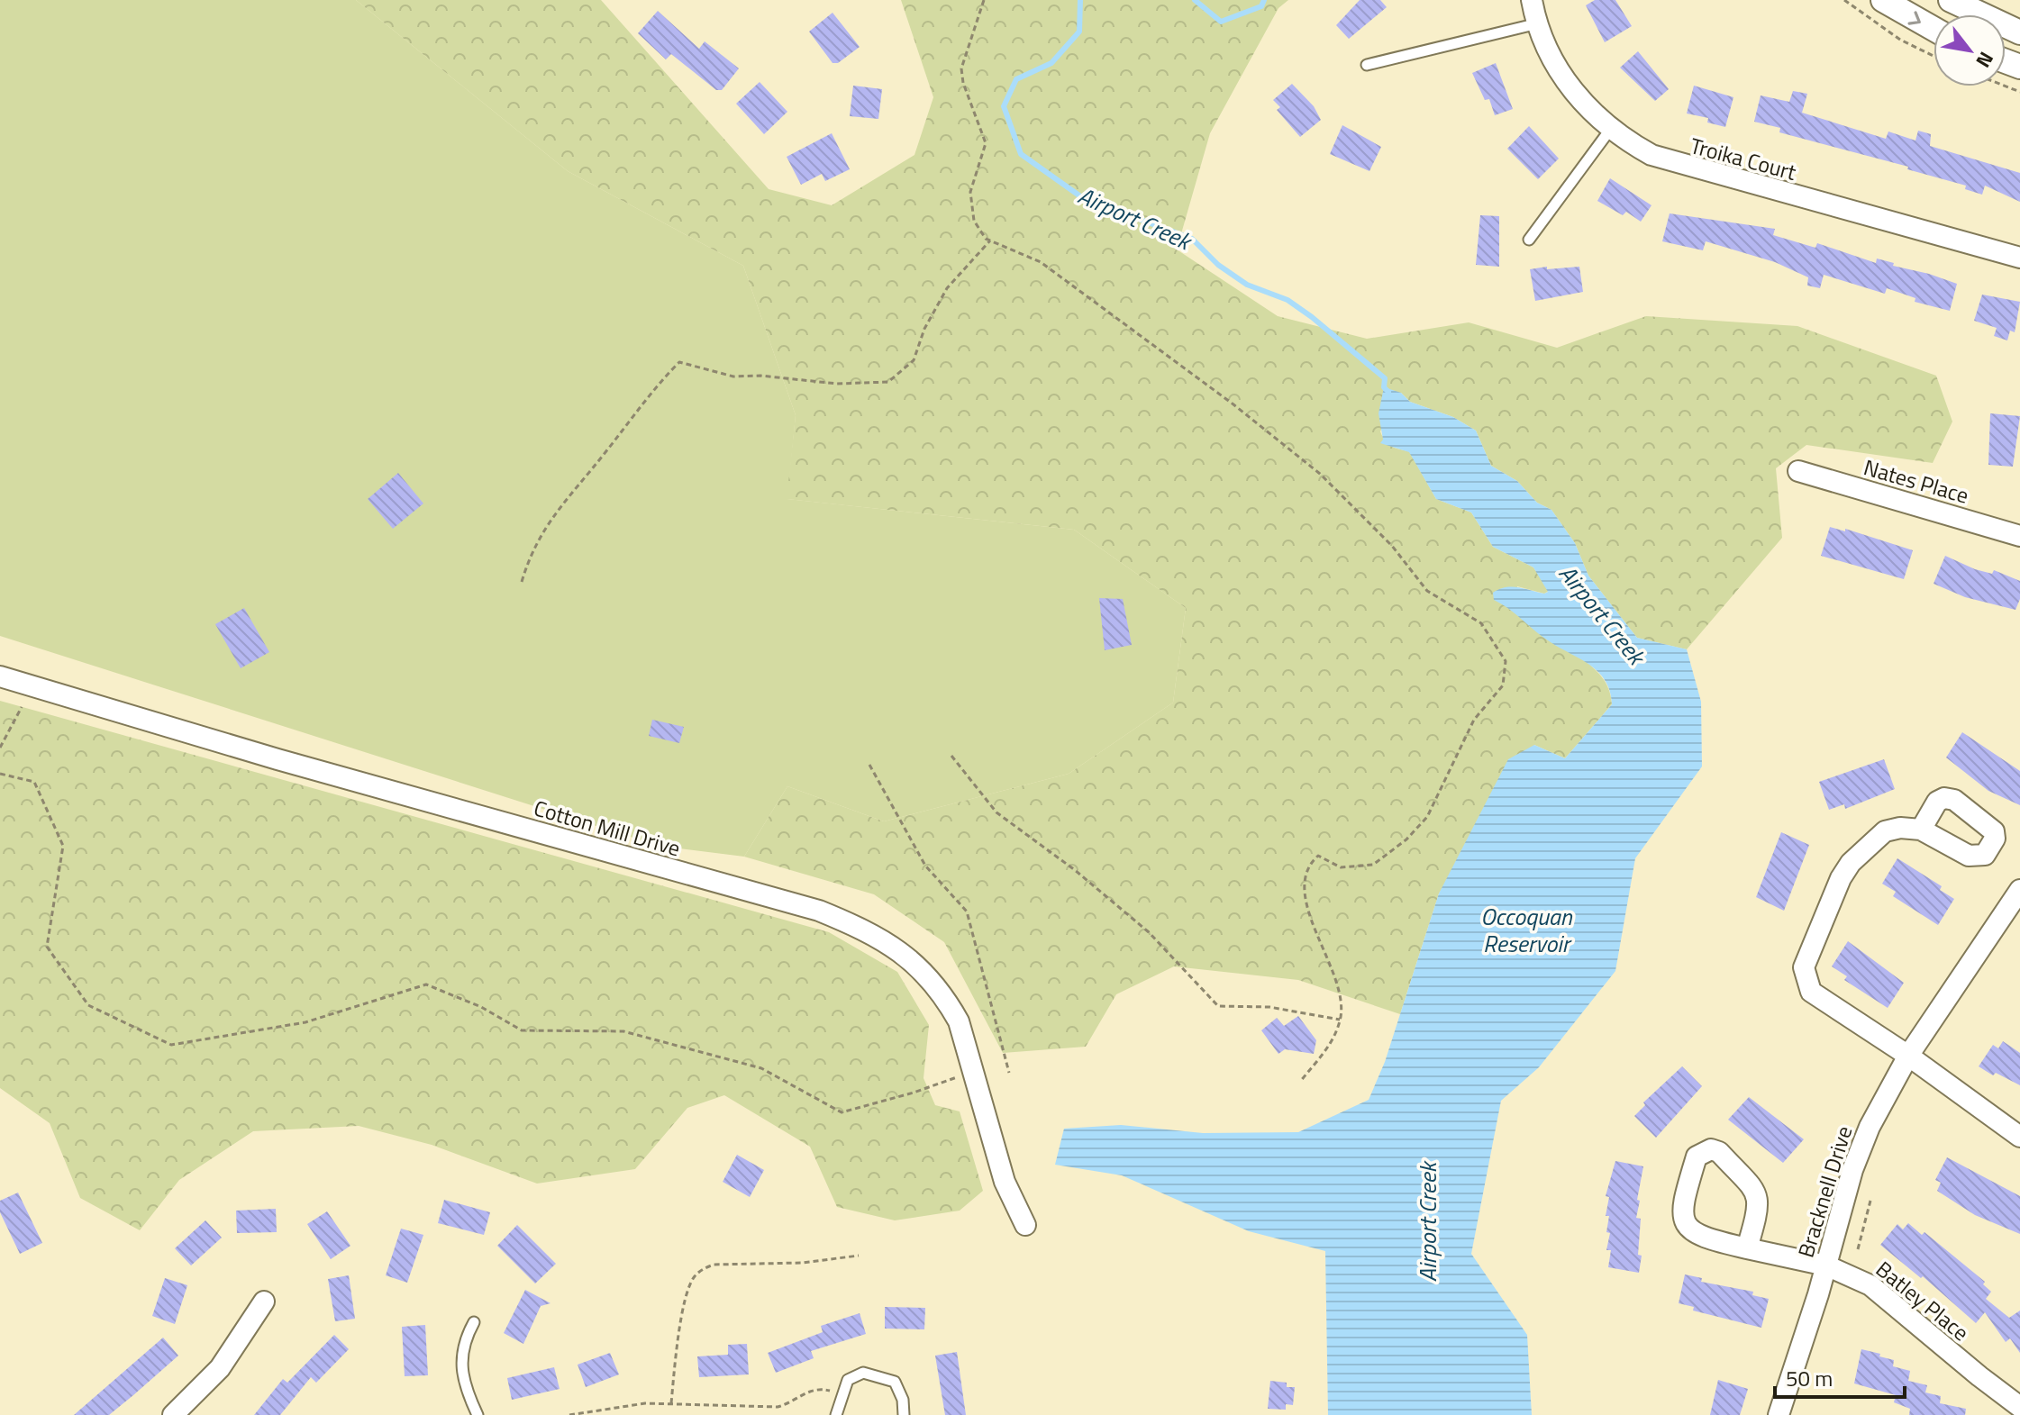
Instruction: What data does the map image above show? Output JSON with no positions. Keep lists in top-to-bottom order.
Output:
{
  "streets": {
    "street": [
      "Troika Court",
      "Nates Place",
      "Cotton Mill Drive",
      "Bracknell Drive",
      "Batley Place"
    ]
  },
  "crossings": [
    ["Bracknell Drive", "Batley Place"]
  ],
  "water": ["Airport Creek", "Occoquan Reservoir"],
  "scale_bar": "50 m",
  "north": "bottom right"
}
